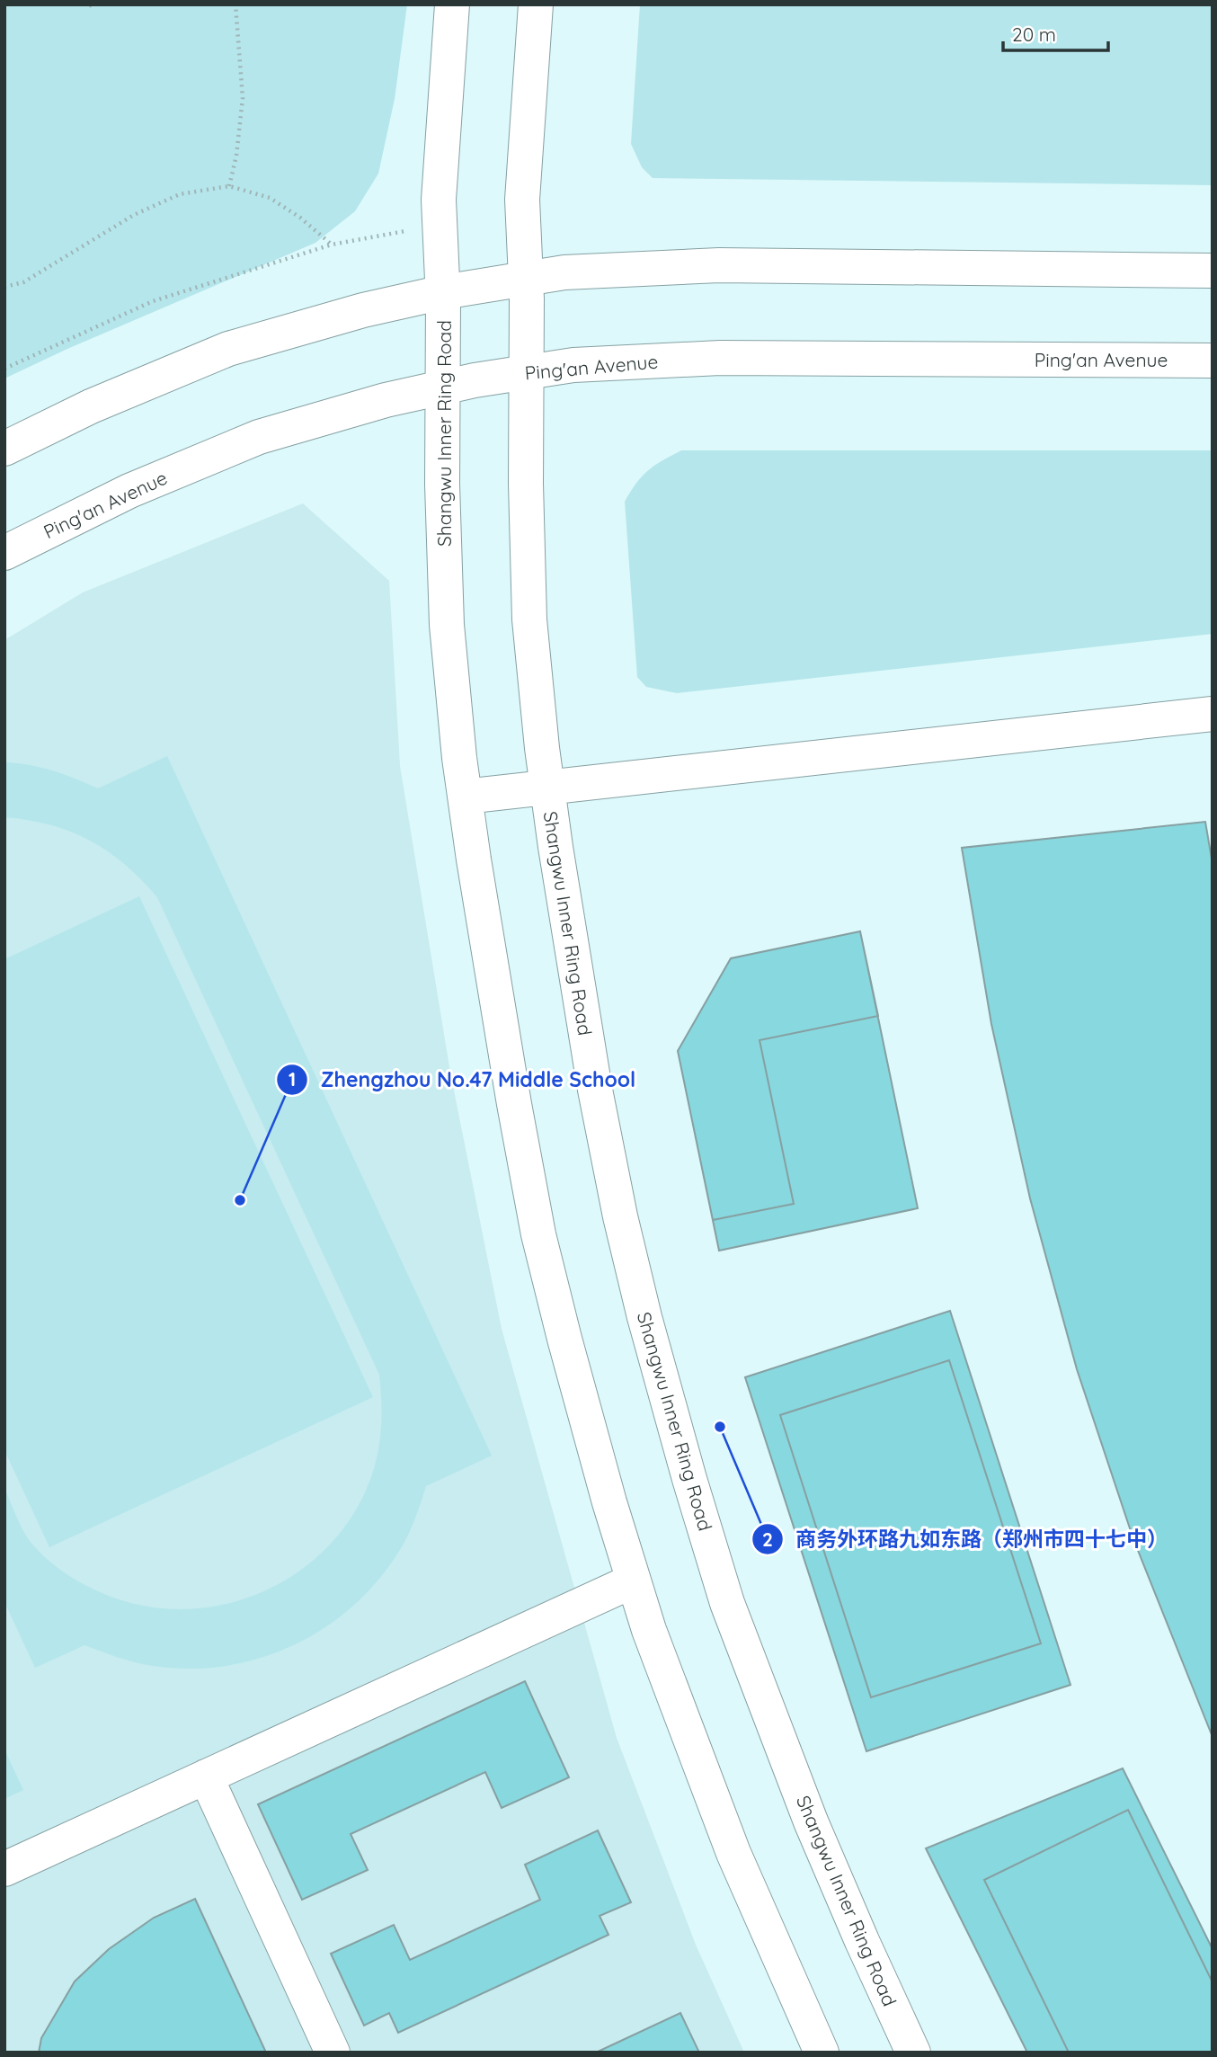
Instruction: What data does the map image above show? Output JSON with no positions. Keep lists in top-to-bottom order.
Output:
{
  "streets": {
    "street": ["Ping'an Avenue", "Shangwu Inner Ring Road"]
  },
  "crossings": [
    ["Ping'an Avenue", "Shangwu Inner Ring Road"]
  ],
  "places": ["Zhengzhou No.47 Middle School", "商务外环路九如东路（郑州市四十七中）"],
  "scale_bar": "20 m"
}
